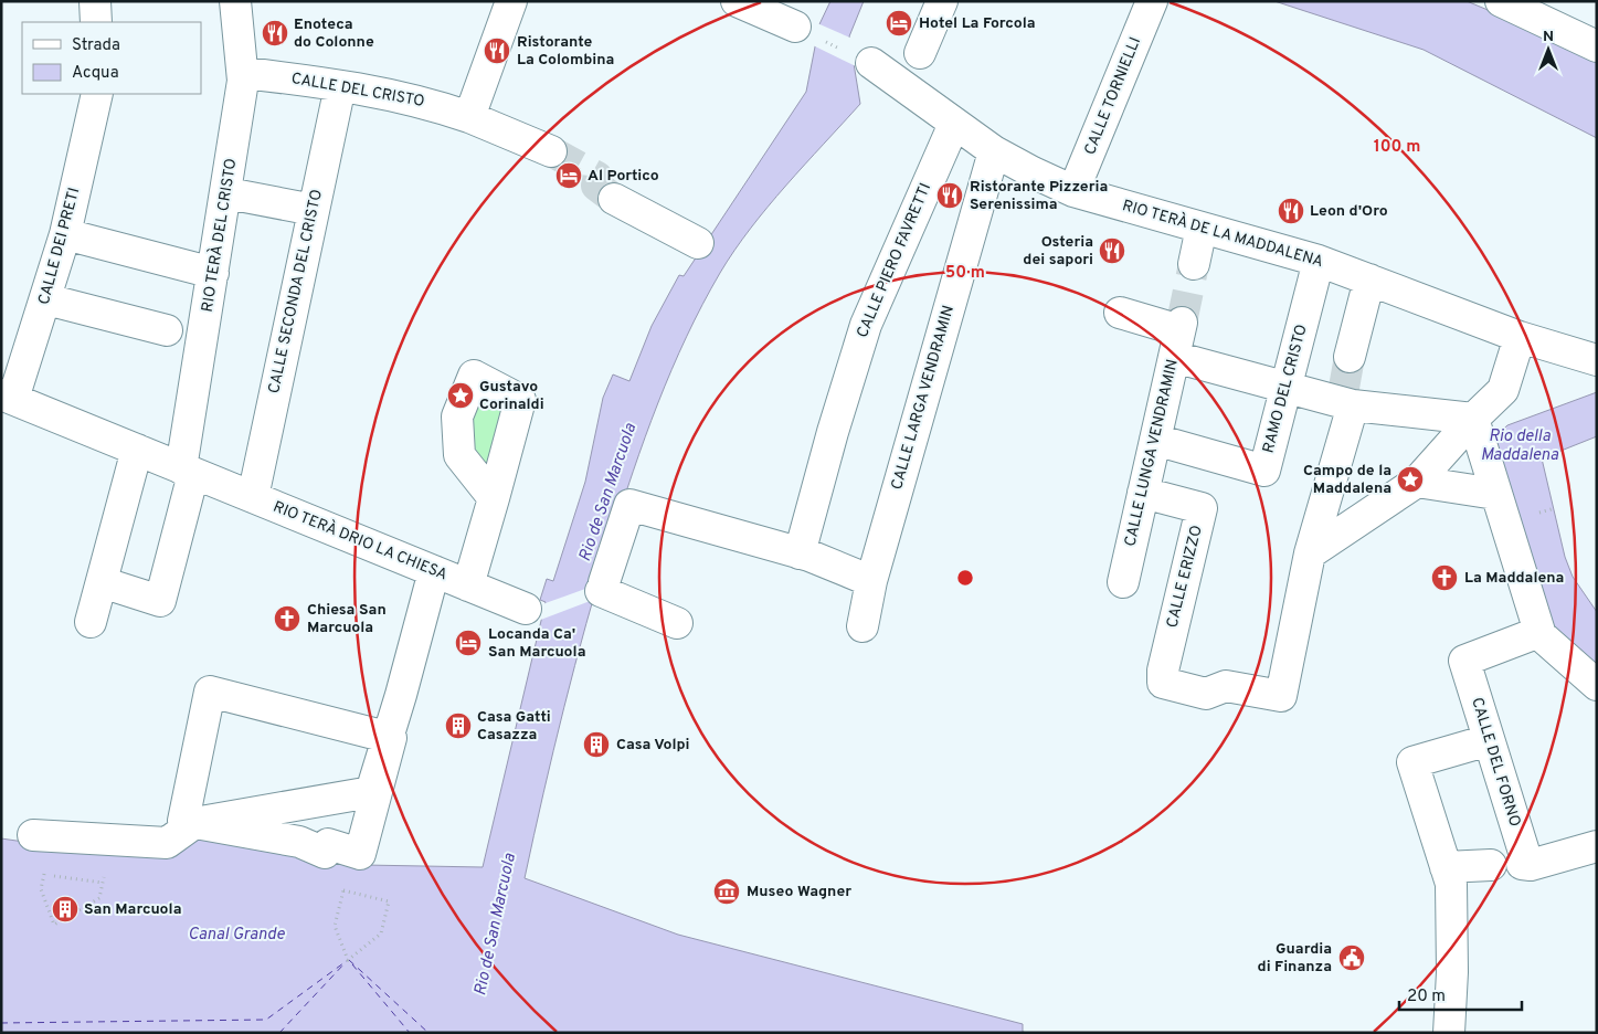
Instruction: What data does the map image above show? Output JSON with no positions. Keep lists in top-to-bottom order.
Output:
{
  "streets": {
    "street": [
      "CALLE DEL CRISTO",
      "CALLE TORNIELLI",
      "RIO TERÀ DE LA MADDALENA",
      "RIO TERÀ DEL CRISTO",
      "CALLE DEI PRETI",
      "CALLE PIERO FAVRETTI",
      "CALLE SECONDA DEL CRISTO",
      "RAMO DEL CRISTO",
      "CALLE LARGA VENDRAMIN",
      "CALLE LUNGA VENDRAMIN",
      "RIO TERÀ DRIO LA CHIESA",
      "CALLE ERIZZO",
      "CALLE DEL FORNO"
    ]
  },
  "crossings": [
    ["CALLE DEL CRISTO", "RIO TERÀ DEL CRISTO"],
    ["CALLE DEL CRISTO", "CALLE SECONDA DEL CRISTO"],
    ["CALLE TORNIELLI", "RIO TERÀ DE LA MADDALENA"],
    ["RIO TERÀ DE LA MADDALENA", "CALLE PIERO FAVRETTI"],
    ["RIO TERÀ DE LA MADDALENA", "RAMO DEL CRISTO"],
    ["RIO TERÀ DE LA MADDALENA", "CALLE LARGA VENDRAMIN"],
    ["RIO TERÀ DEL CRISTO", "RIO TERÀ DRIO LA CHIESA"],
    ["CALLE DEI PRETI", "RIO TERÀ DRIO LA CHIESA"],
    ["CALLE SECONDA DEL CRISTO", "RIO TERÀ DRIO LA CHIESA"],
    ["RAMO DEL CRISTO", "CALLE LUNGA VENDRAMIN"],
    ["CALLE LUNGA VENDRAMIN", "CALLE ERIZZO"]
  ],
  "water": ["Rio della Maddalena", "Rio de San Marcuola", "Canal Grande"],
  "places": {
    "hotel": ["Hotel La Forcola", "Al Portico", "Locanda Ca' San Marcuola"],
    "restaurant": [
      "Enoteca do Colonne",
      "Ristorante La Colombina",
      "Ristorante Pizzeria Serenissima",
      "Leon d'Oro",
      "Osteria dei sapori"
    ],
    "place": ["Gustavo Corinaldi", "Campo de la Maddalena"],
    "church": ["La Maddalena", "Chiesa San Marcuola"],
    "building": ["Casa Gatti Casazza", "Casa Volpi", "San Marcuola"],
    "museum": ["Museo Wagner"],
    "public building": ["Guardia di Finanza"]
  },
  "legend": ["Strada", "Acqua"],
  "scale_bar": "20 m",
  "north": "top",
  "rings": ["100 m", "50 m"]
}
